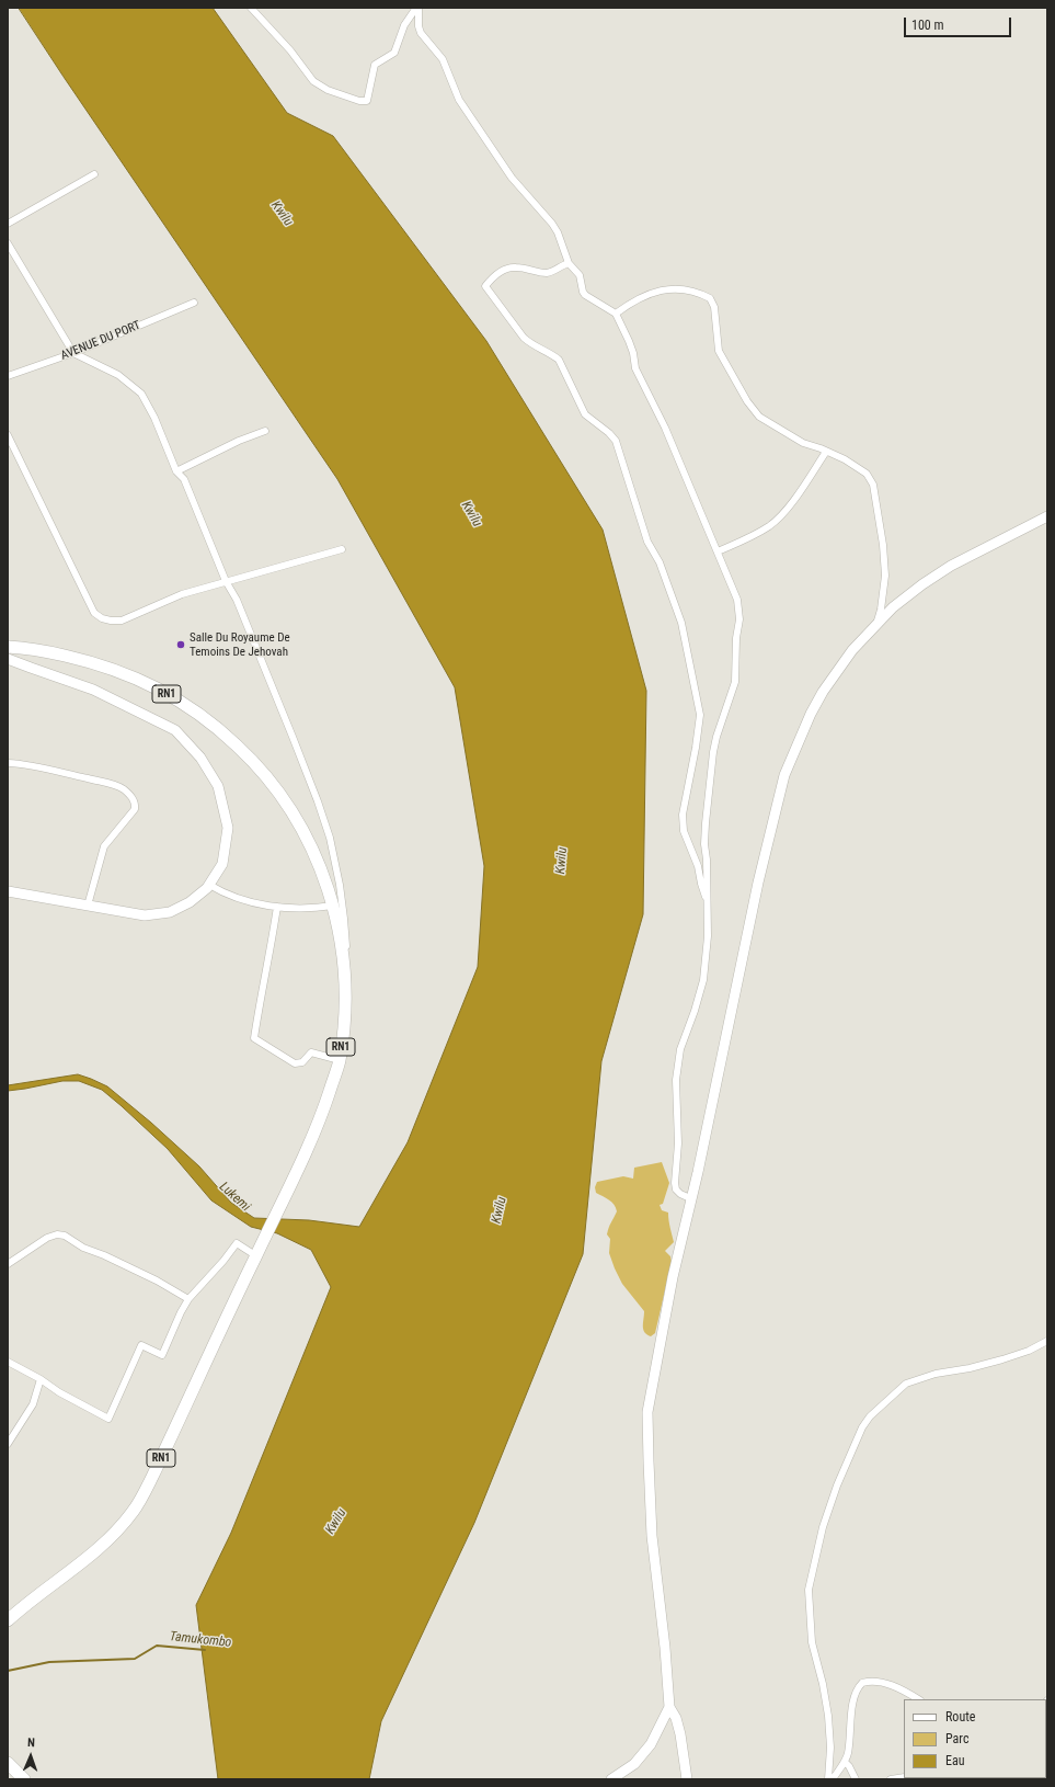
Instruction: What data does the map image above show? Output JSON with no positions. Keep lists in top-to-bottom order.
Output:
{
  "streets": {
    "highway": ["RN1"],
    "street": ["AVENUE DU PORT"]
  },
  "water": ["Kwilu", "Lukemi", "Tamukombo"],
  "places": ["Salle Du Royaume De Temoins De Jehovah"],
  "legend": ["Route", "Parc", "Eau"],
  "scale_bar": "100 m",
  "north": "top"
}
